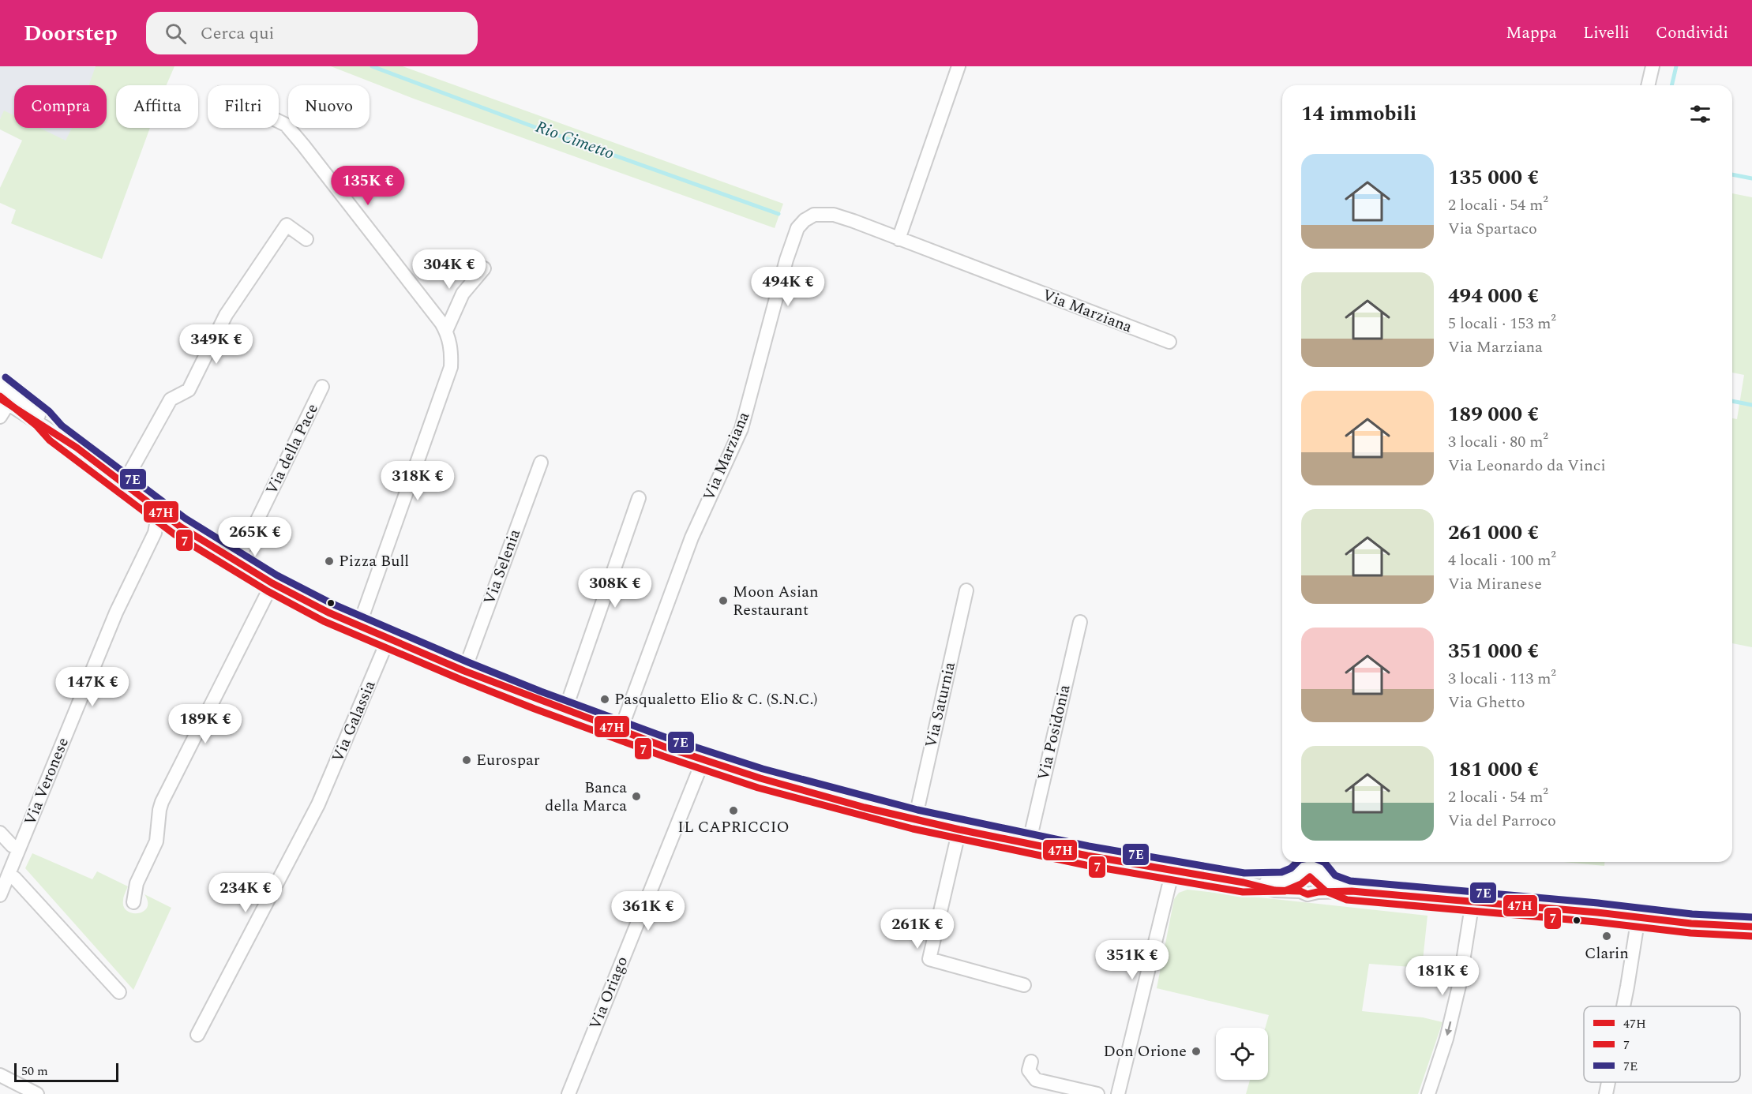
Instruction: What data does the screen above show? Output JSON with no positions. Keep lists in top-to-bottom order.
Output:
{
  "streets": {
    "street": [
      "Via Marziana",
      "Via della Pace",
      "Via Selenia",
      "Via Saturnia",
      "Via Galassia",
      "Via Posidonia",
      "Via Veronese",
      "Via Oriago"
    ]
  },
  "water": ["Rio Cimetto"],
  "places": [
    "Pizza Bull",
    "Moon Asian Restaurant",
    "Pasqualetto Elio & C. (S.N.C.)",
    "Eurospar",
    "Banca della Marca",
    "IL CAPRICCIO",
    "Clarin",
    "Don Orione"
  ],
  "lines": ["transit line 7E", "transit line 7", "transit line 47H"],
  "legend": ["47H", "7", "7E"],
  "scale_bar": "50 m",
  "page": {
    "header": "Doorstep",
    "search": "Cerca qui",
    "nav": ["Mappa", "Livelli", "Condividi"],
    "chip": [
      "Compra",
      "Affitta",
      "Filtri",
      "Nuovo"
    ],
    "heading": "14 immobili",
    "list": [
      {
        "name": "135 000 €",
        "note": "2 locali · 54 m² · Via Spartaco"
      },
      {
        "name": "494 000 €",
        "note": "5 locali · 153 m² · Via Marziana"
      },
      {
        "name": "189 000 €",
        "note": "3 locali · 80 m² · Via Leonardo da Vinci"
      },
      {
        "name": "261 000 €",
        "note": "4 locali · 100 m² · Via Miranese"
      },
      {
        "name": "351 000 €",
        "note": "3 locali · 113 m² · Via Ghetto"
      },
      {
        "name": "181 000 €",
        "note": "2 locali · 54 m² · Via del Parroco"
      }
    ],
    "price": [
      "135K €",
      "304K €",
      "494K €",
      "349K €",
      "318K €",
      "265K €",
      "308K €",
      "147K €",
      "189K €",
      "234K €",
      "361K €",
      "261K €",
      "351K €",
      "181K €"
    ],
    "scale": "50 m"
  }
}
